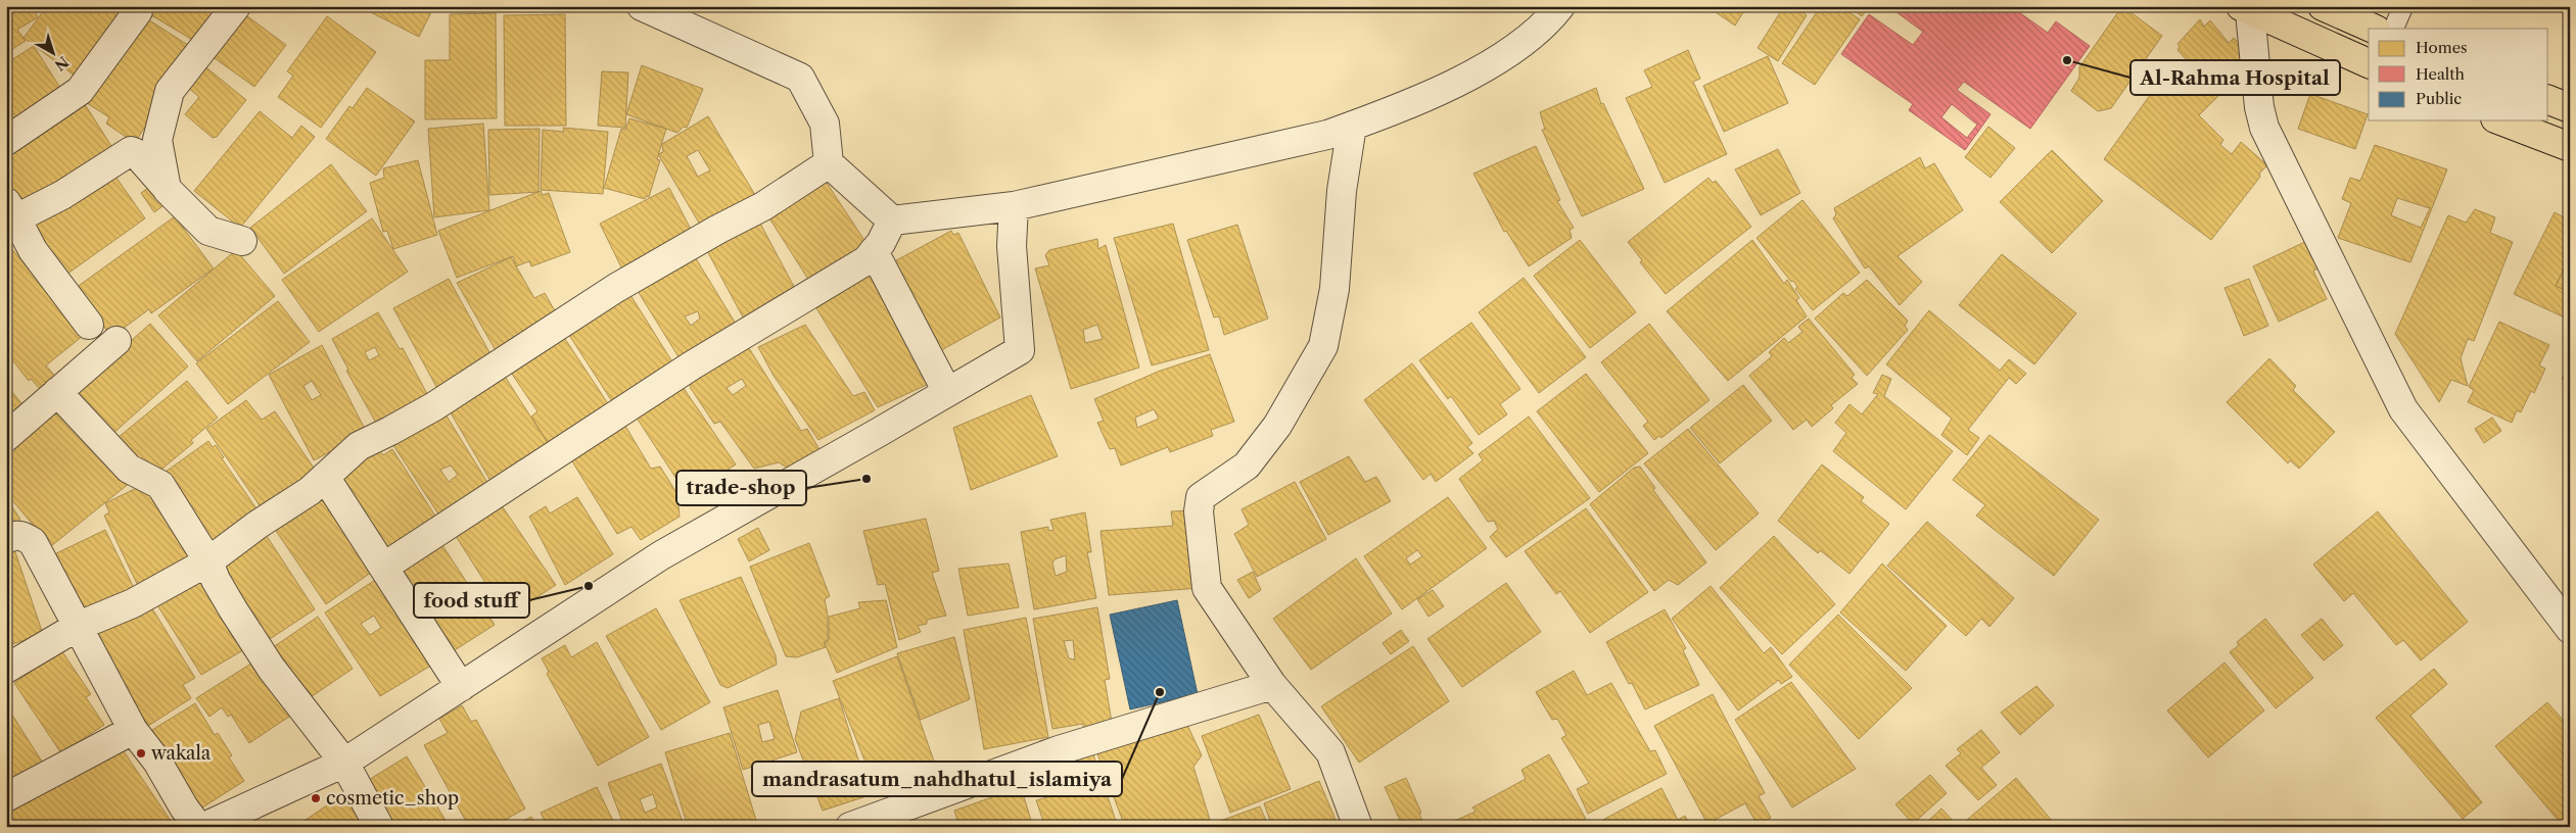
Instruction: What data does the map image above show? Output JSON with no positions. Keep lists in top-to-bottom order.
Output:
{
  "places": [
    "Al-Rahma Hospital",
    "trade-shop",
    "food stuff",
    "mandrasatum_nahdhatul_islamiya",
    "wakala",
    "cosmetic_shop"
  ],
  "legend": ["Homes", "Health", "Public"],
  "north": "bottom right"
}
